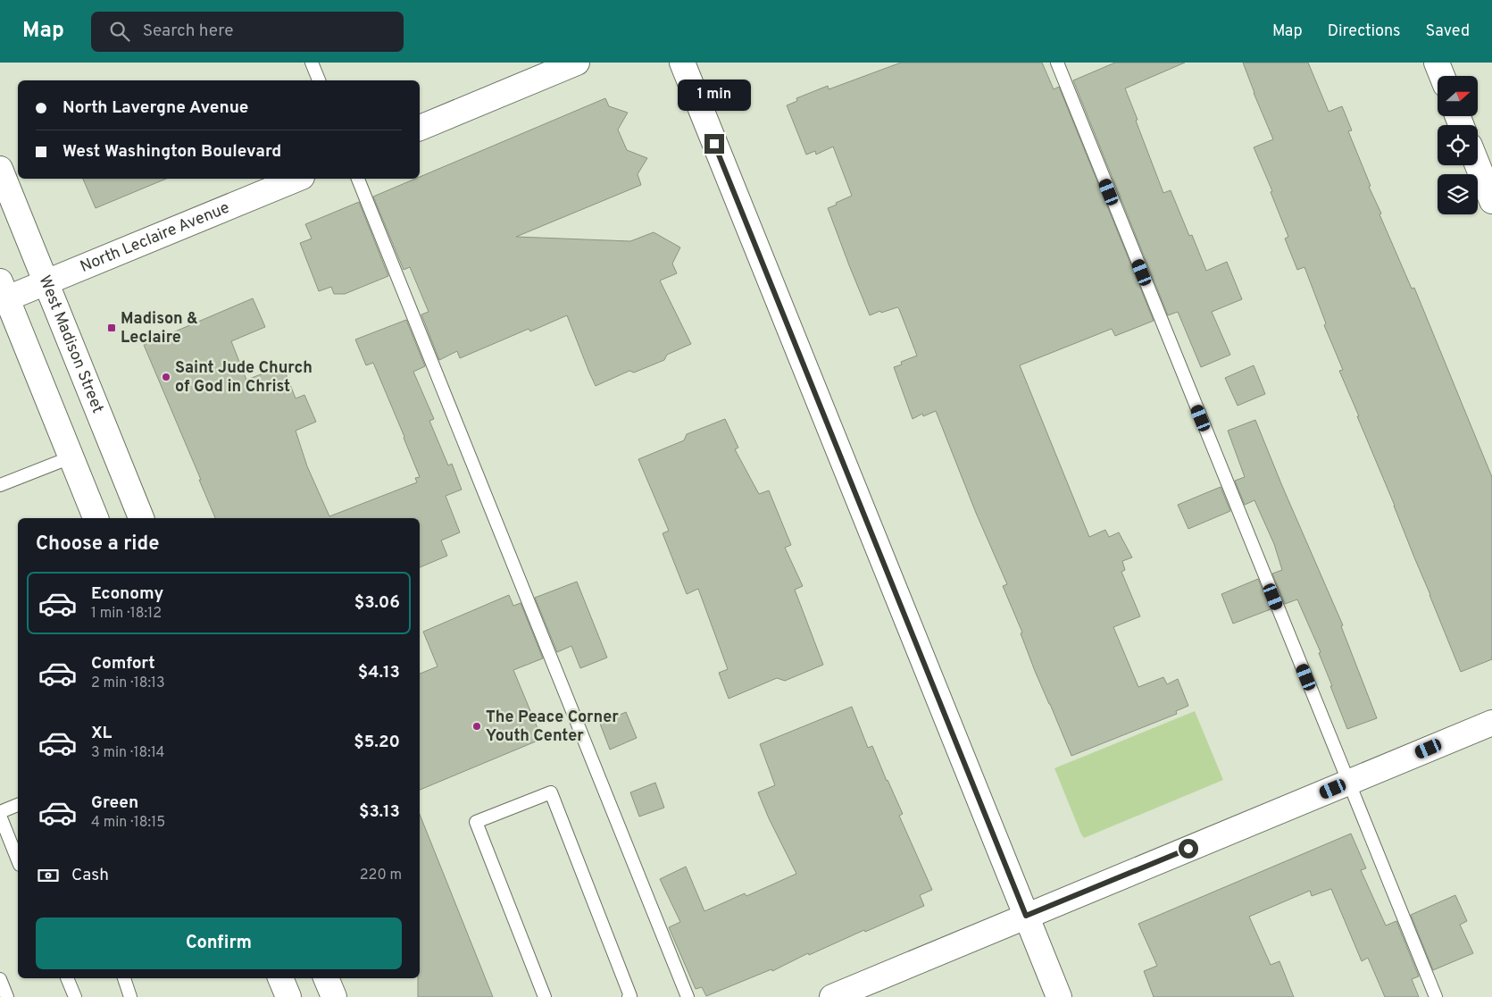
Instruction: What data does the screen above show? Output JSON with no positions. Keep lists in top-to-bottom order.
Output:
{
  "streets": {
    "street": ["North Leclaire Avenue", "West Madison Street"]
  },
  "crossings": [
    ["North Leclaire Avenue", "West Madison Street"]
  ],
  "places": {
    "transit": ["Madison & Leclaire"],
    "other": ["Saint Jude Church of God in Christ", "The Peace Corner Youth Center"]
  },
  "north": "right",
  "page": {
    "header": "Map",
    "search": "Search here",
    "nav": ["Map", "Directions", "Saved"],
    "bubble": "1 min",
    "banner": ["North Lavergne Avenue", "West Washington Boulevard"],
    "heading": "Choose a ride",
    "list": [
      {
        "name": "Economy",
        "note": "1 min · 18:12",
        "value": "$3.06"
      },
      {
        "name": "Comfort",
        "note": "2 min · 18:13",
        "value": "$4.13"
      },
      {
        "name": "XL",
        "note": "3 min · 18:14",
        "value": "$5.20"
      },
      {
        "name": "Green",
        "note": "4 min · 18:15",
        "value": "$3.13"
      }
    ],
    "pay": ["Cash", "220 m"],
    "buttons": "Confirm"
  }
}
